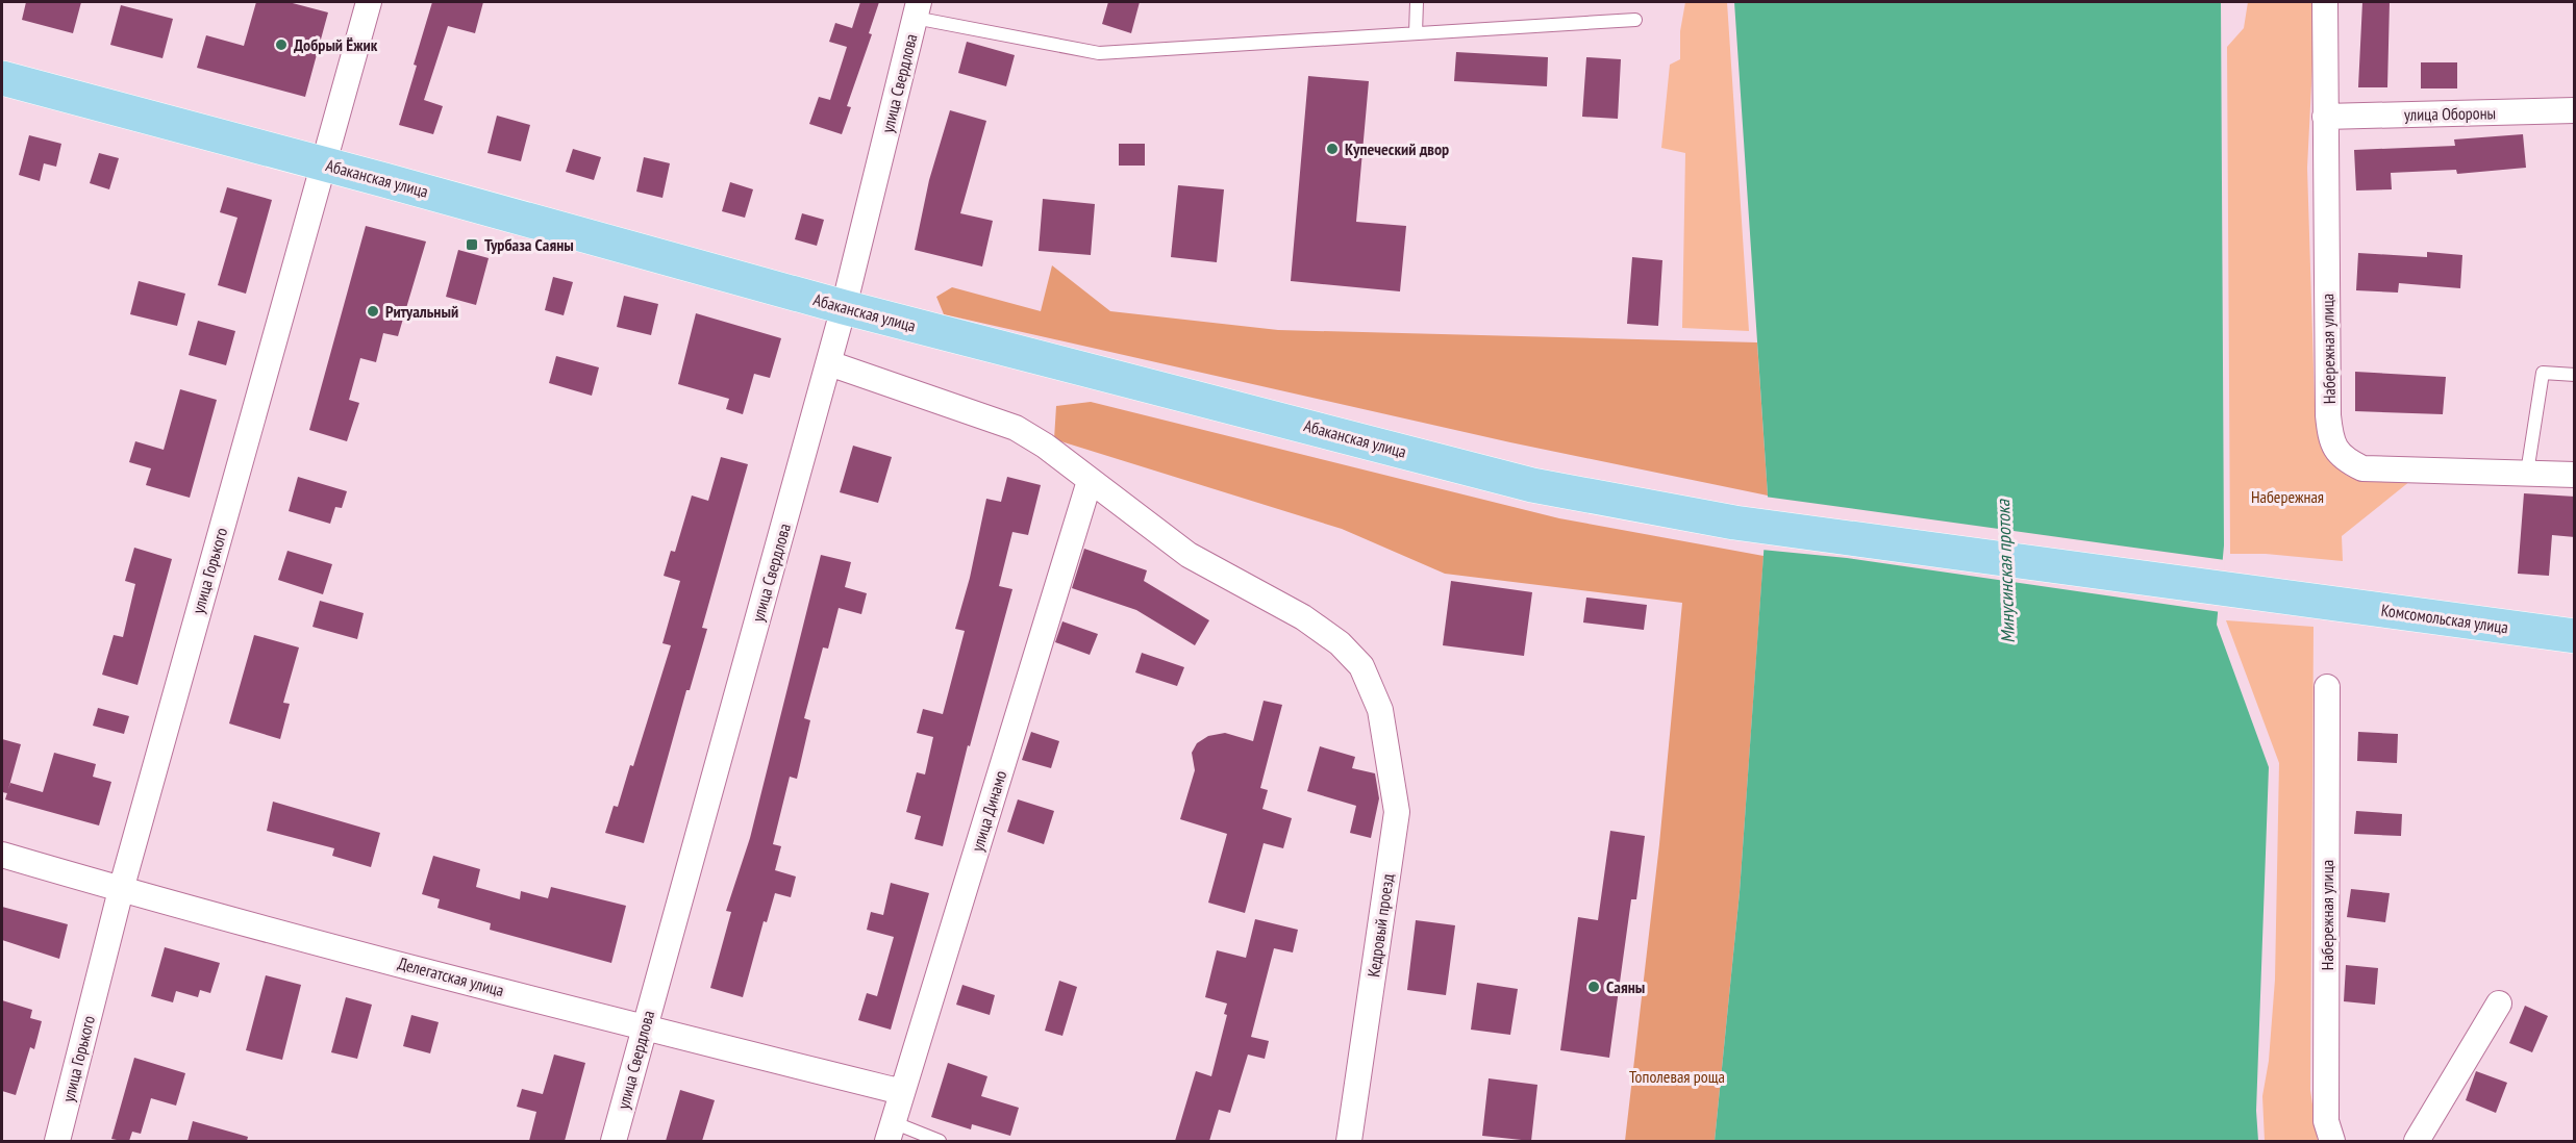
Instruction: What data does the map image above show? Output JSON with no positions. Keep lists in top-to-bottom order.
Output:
{
  "streets": {
    "main road": ["Абаканская улица", "Комсомольская улица"],
    "street": [
      "улица Свердлова",
      "улица Обороны",
      "Набережная улица",
      "улица Горького",
      "улица Динамо",
      "Кедровый проезд",
      "Делегатская улица"
    ]
  },
  "crossings": [
    ["улица Свердлова", "Абаканская улица"],
    ["улица Свердлова", "Делегатская улица"],
    ["улица Обороны", "Набережная улица"],
    ["Абаканская улица", "улица Горького"],
    ["Абаканская улица", "Комсомольская улица"],
    ["улица Горького", "Делегатская улица"],
    ["улица Динамо", "Кедровый проезд"],
    ["улица Динамо", "Делегатская улица"]
  ],
  "water": ["Минусинская протока"],
  "parks": ["Набережная", "Тополевая роща"],
  "places": {
    "other": [
      "Добрый Ёжик",
      "Купеческий двор",
      "Ритуальный",
      "Саяны"
    ],
    "transit": ["Турбаза Саяны"]
  }
}
